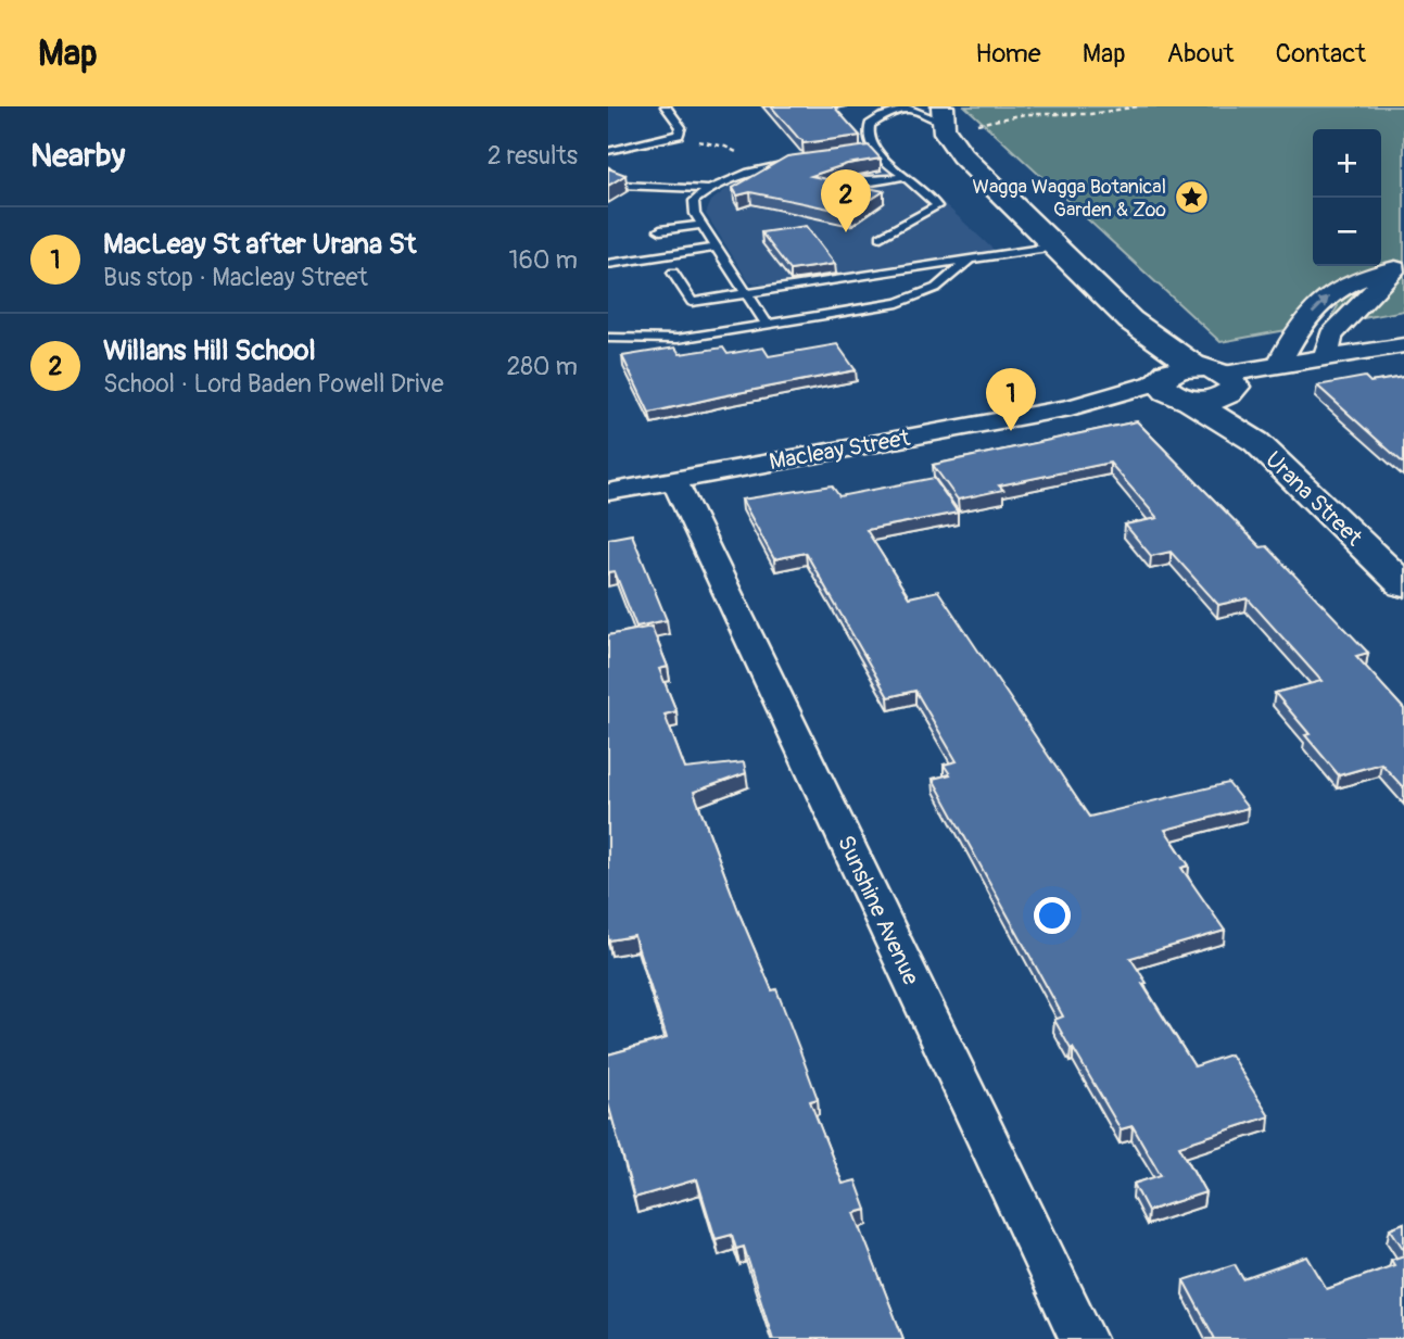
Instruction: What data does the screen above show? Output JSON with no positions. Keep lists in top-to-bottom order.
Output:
{
  "streets": {
    "street": ["Macleay Street", "Urana Street", "Sunshine Avenue"]
  },
  "crossings": [
    ["Macleay Street", "Urana Street"],
    ["Macleay Street", "Sunshine Avenue"]
  ],
  "places": {
    "place": ["Wagga Wagga Botanical Garden & Zoo"]
  },
  "page": {
    "header": "Map",
    "nav": [
      "Home",
      "Map",
      "About",
      "Contact"
    ],
    "heading": ["Nearby", "2 results"],
    "map_buttons": ["+", "−"],
    "pins": ["2", "1"],
    "list": [
      {
        "mark": "1",
        "name": "MacLeay St after Urana St",
        "note": "Bus stop · Macleay Street",
        "value": "160 m"
      },
      {
        "mark": "2",
        "name": "Willans Hill School",
        "note": "School · Lord Baden Powell Drive",
        "value": "280 m"
      }
    ]
  }
}
